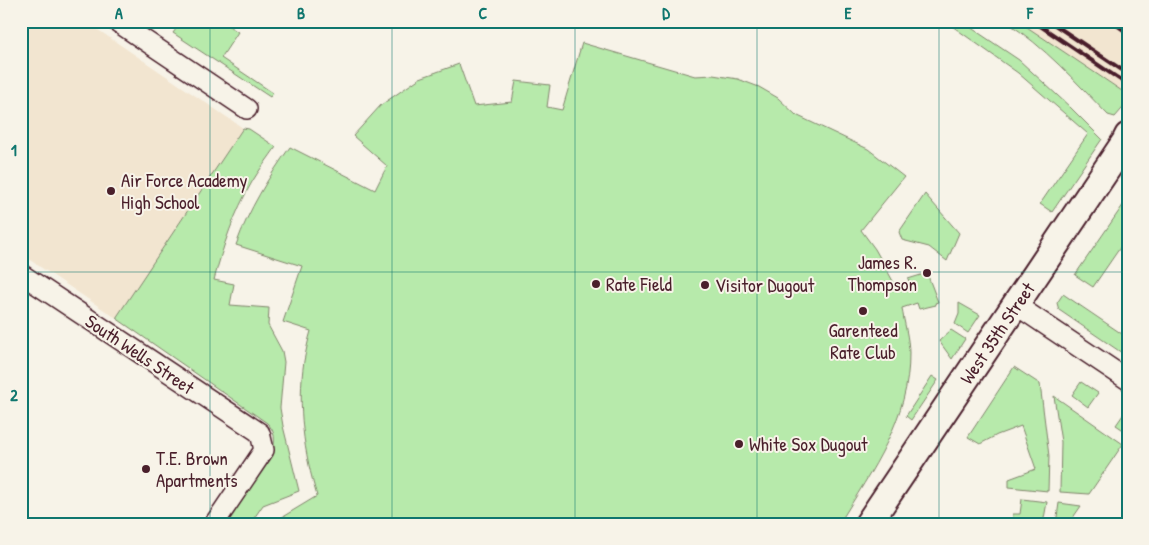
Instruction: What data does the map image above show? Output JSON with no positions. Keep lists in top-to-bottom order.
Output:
{
  "streets": {
    "main road": ["West 35th Street"],
    "street": ["South Wells Street"]
  },
  "places": [
    "Air Force Academy High School",
    "James R. Thompson",
    "Rate Field",
    "Visitor Dugout",
    "Garenteed Rate Club",
    "White Sox Dugout",
    "T.E. Brown Apartments"
  ],
  "grid": {
    "columns": [
      "A",
      "B",
      "C",
      "D",
      "E",
      "F"
    ],
    "rows": ["1", "2"]
  }
}
